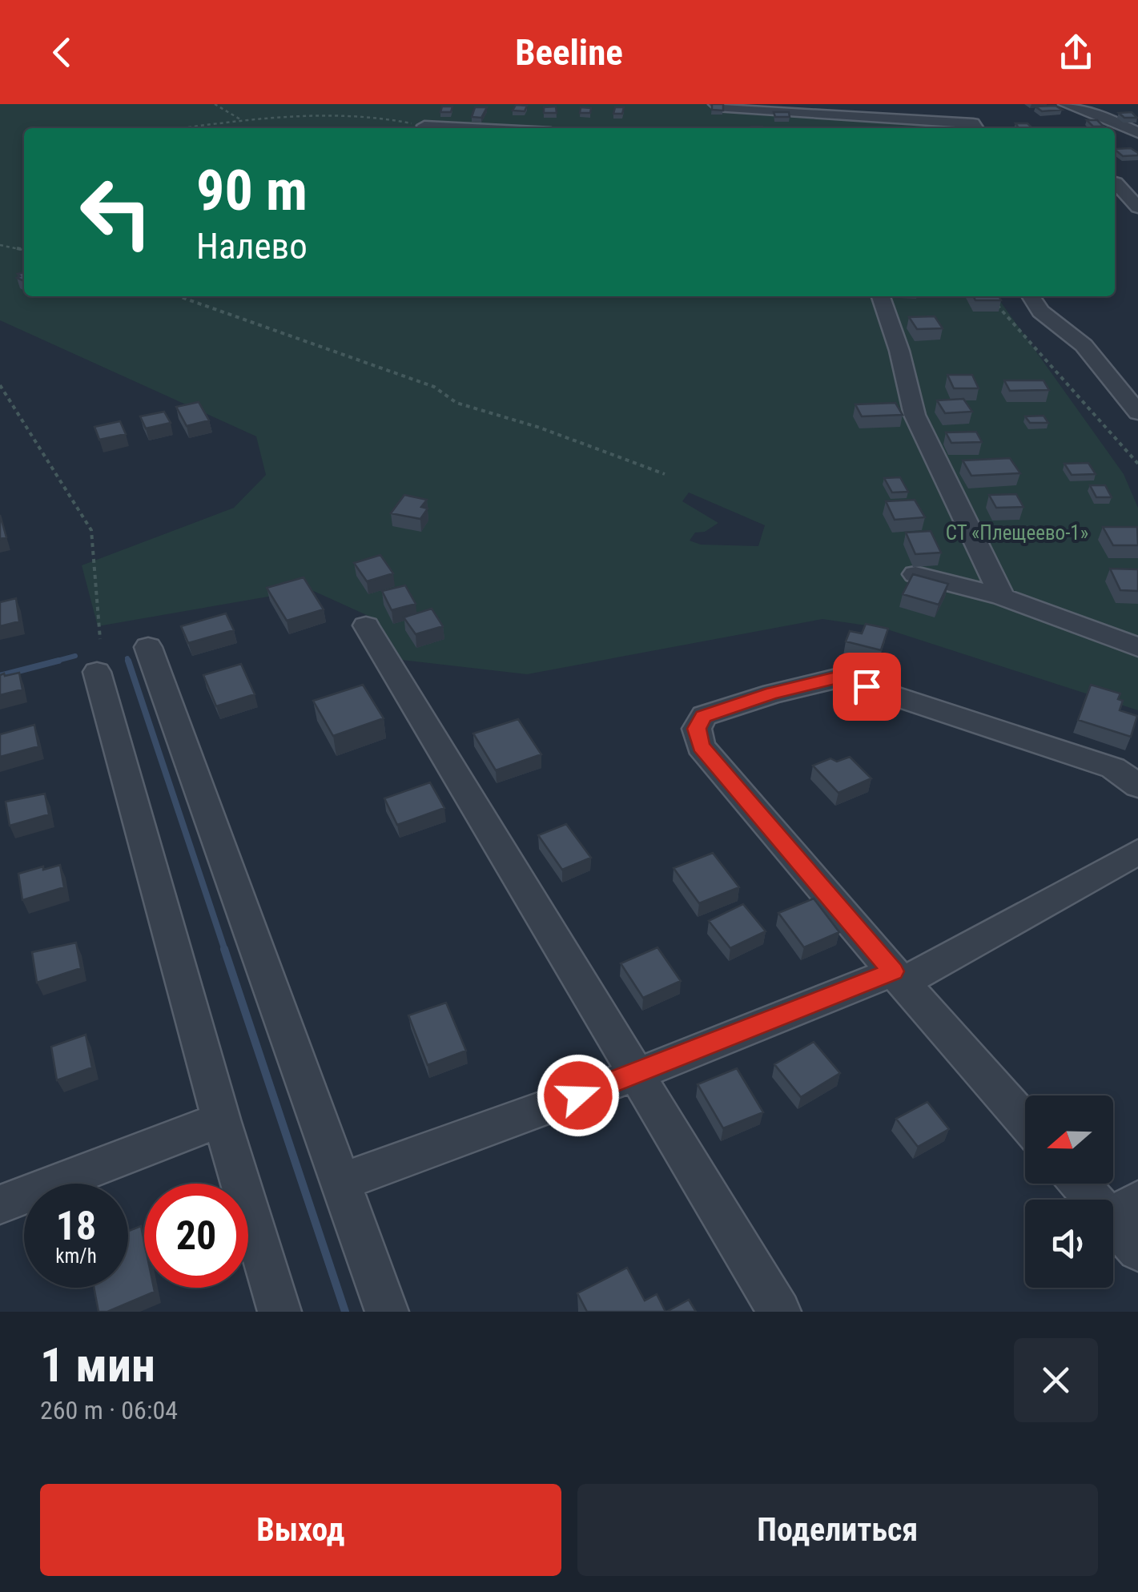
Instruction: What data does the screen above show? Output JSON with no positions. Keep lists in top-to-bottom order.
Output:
{
  "parks": ["СТ «Плещеево-1»"],
  "north": "left",
  "page": {
    "header": "Beeline",
    "turn": ["90 m", "Налево"],
    "speed": "18 km/h",
    "limit": "20",
    "heading": ["1 мин", "260 m · 06:04"],
    "buttons": ["Выход", "Поделиться"]
  }
}
